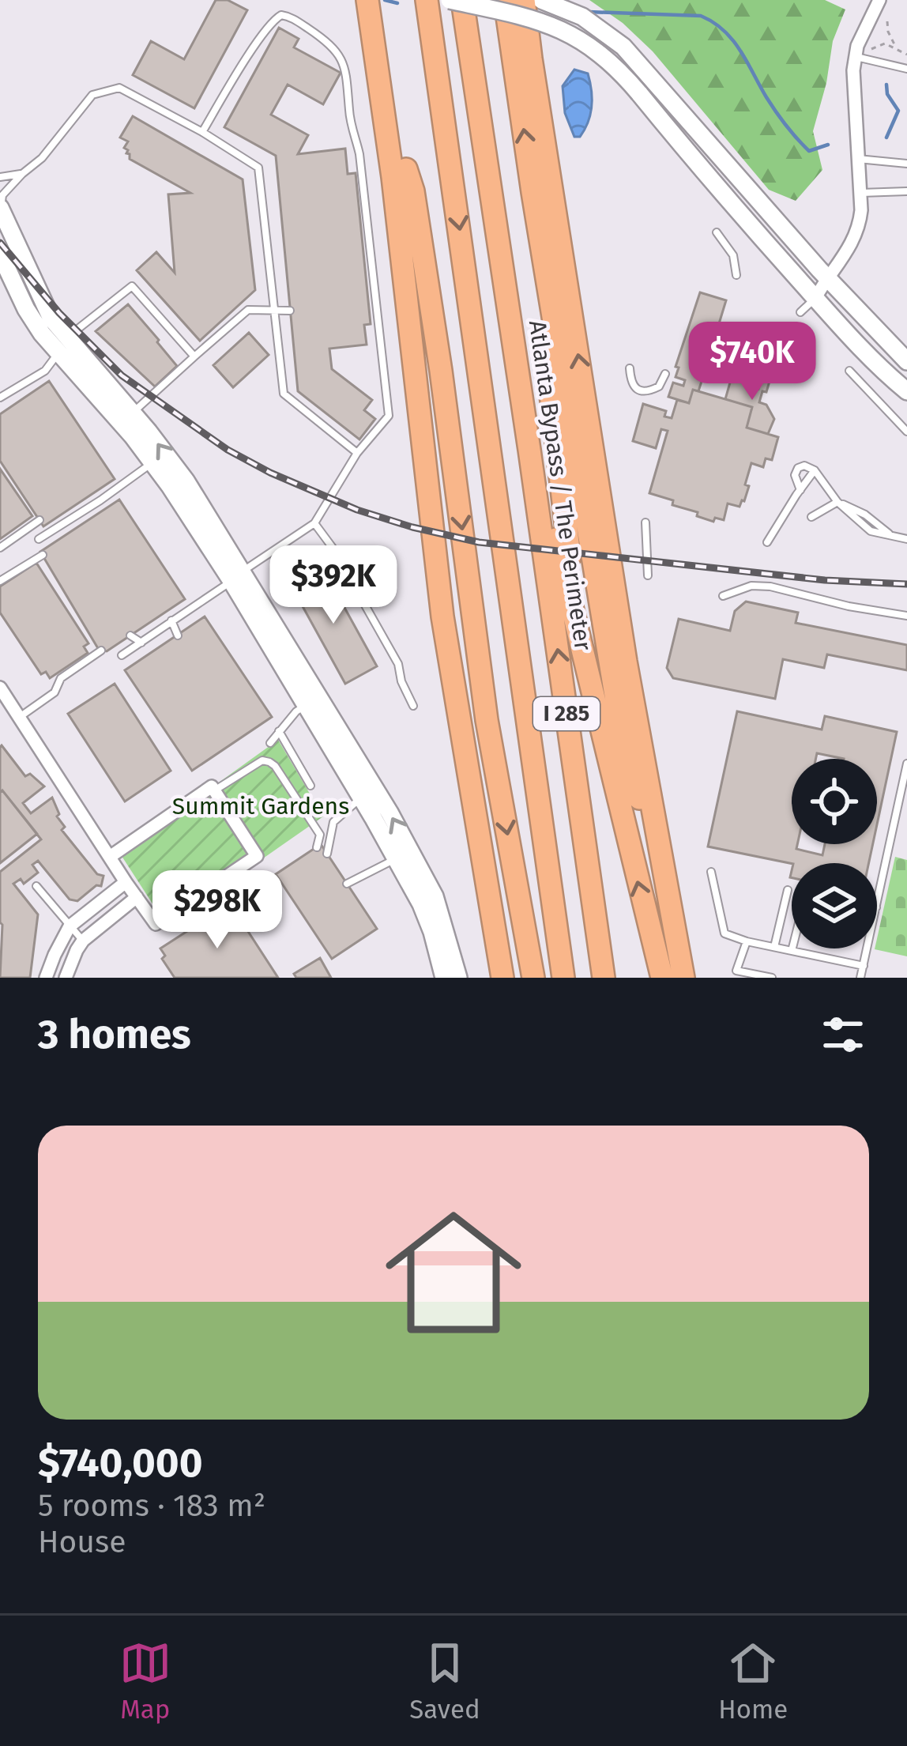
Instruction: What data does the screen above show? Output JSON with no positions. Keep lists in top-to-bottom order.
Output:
{
  "streets": {
    "highway": ["Atlanta Bypass / The Perimeter", "I 285"]
  },
  "parks": ["Summit Gardens"],
  "page": {
    "price": ["$740K", "$392K", "$298K"],
    "heading": "3 homes",
    "list": [
      {
        "name": "$740,000",
        "note": "5 rooms · 183 m² · House"
      }
    ],
    "tabs": ["Map", "Saved", "Home"]
  }
}
